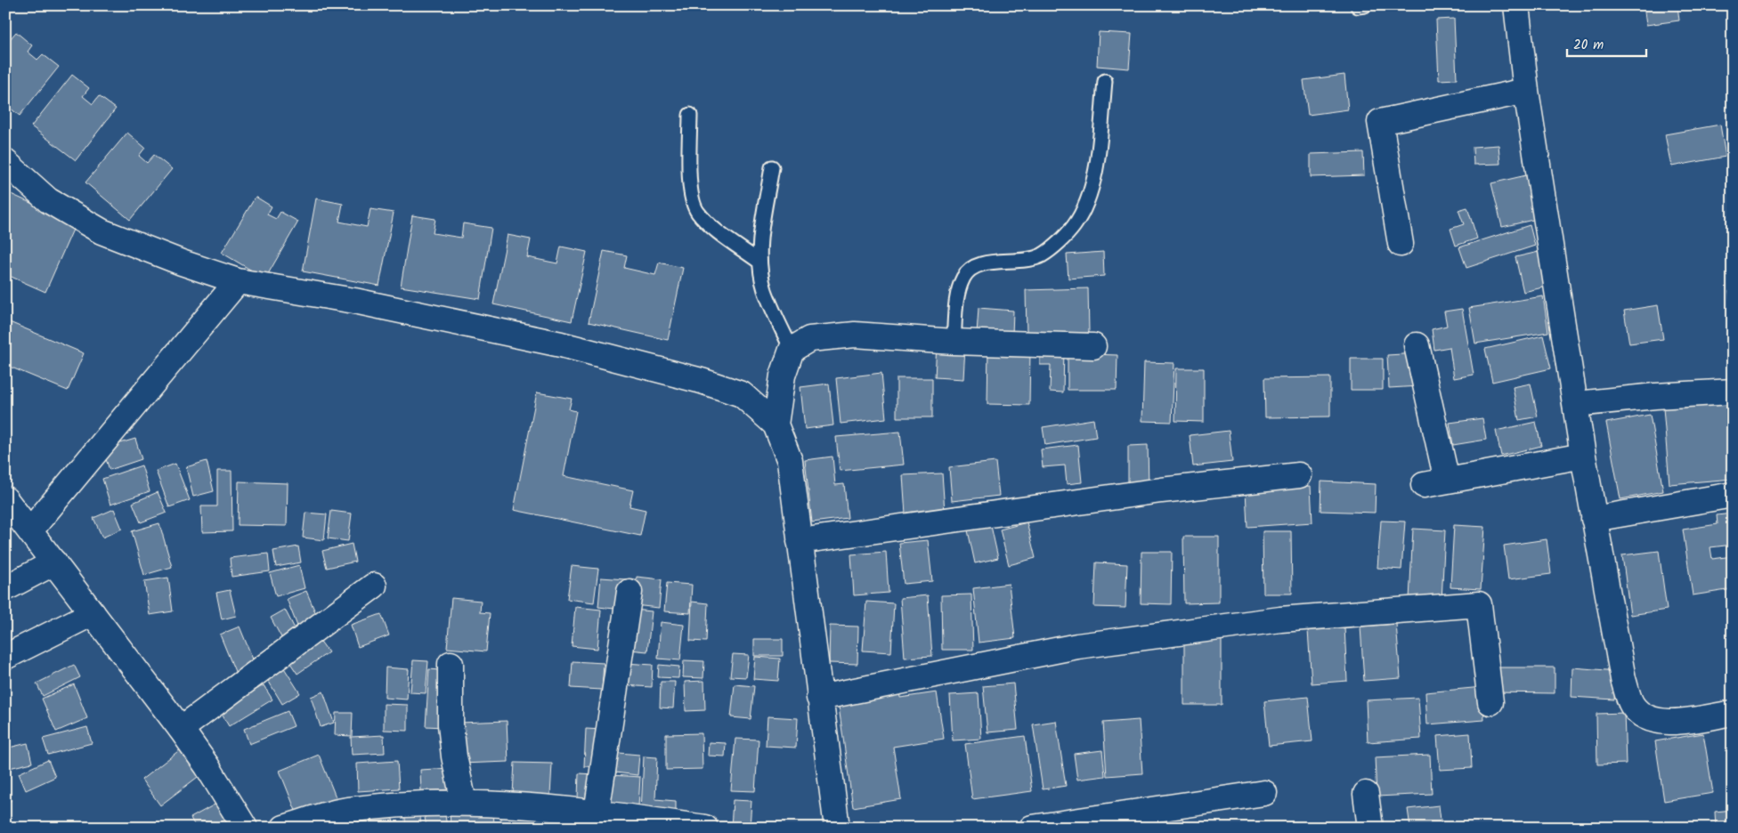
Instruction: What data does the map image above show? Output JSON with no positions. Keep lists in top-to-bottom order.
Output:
{
  "scale_bar": "20 m"
}
